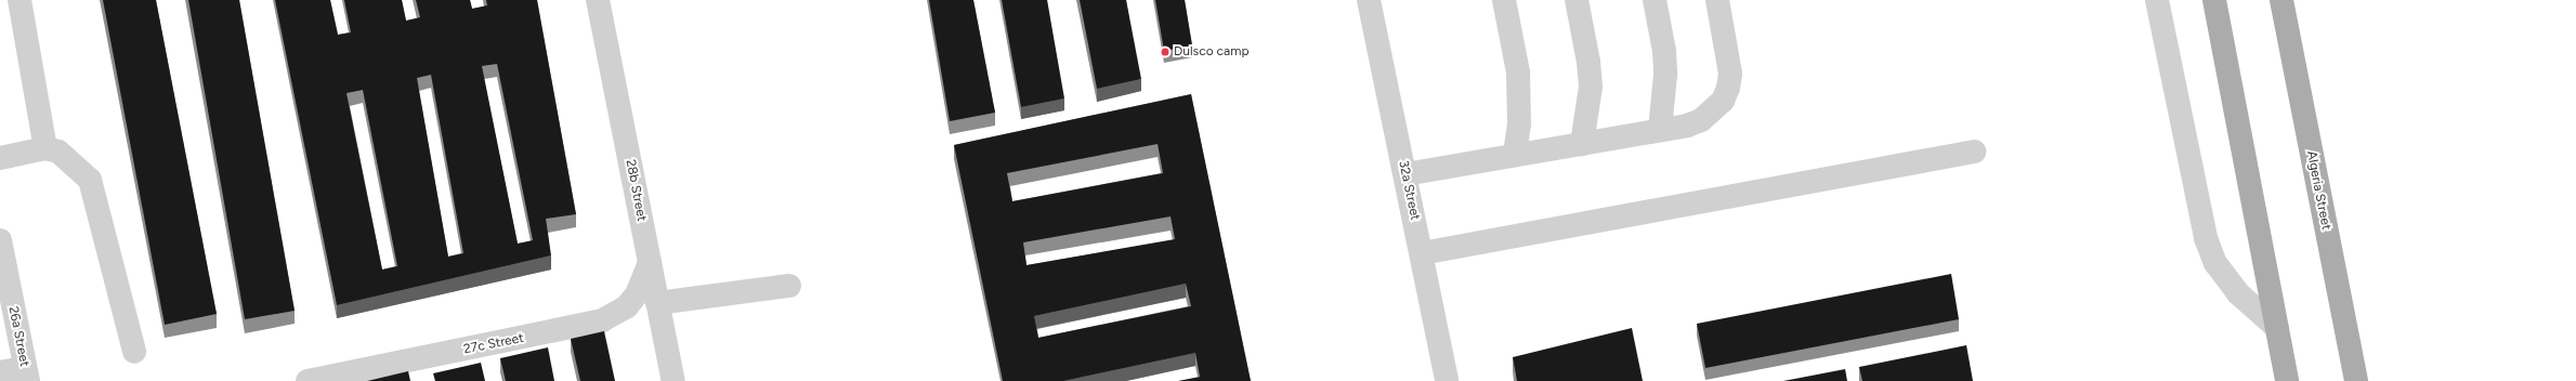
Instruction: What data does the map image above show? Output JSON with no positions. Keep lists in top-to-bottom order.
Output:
{
  "streets": {
    "main road": ["Algeria Street"],
    "street": [
      "28b Street",
      "32a Street",
      "26a Street",
      "27c Street"
    ]
  },
  "crossings": [
    ["28b Street", "27c Street"]
  ],
  "places": ["Dulsco camp"]
}
